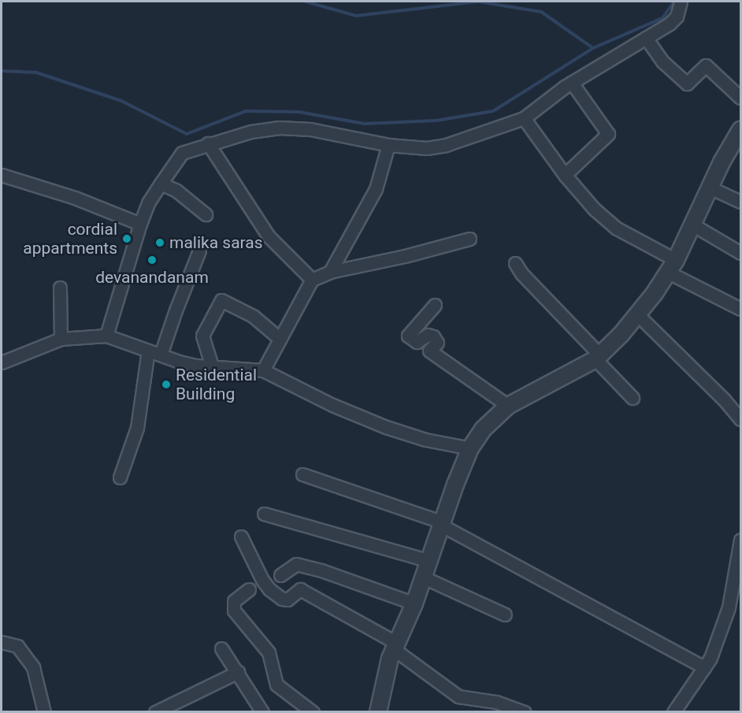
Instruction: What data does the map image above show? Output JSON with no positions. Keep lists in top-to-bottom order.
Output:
{
  "places": [
    "cordial appartments",
    "malika saras",
    "devanandanam",
    "Residential Building"
  ]
}
